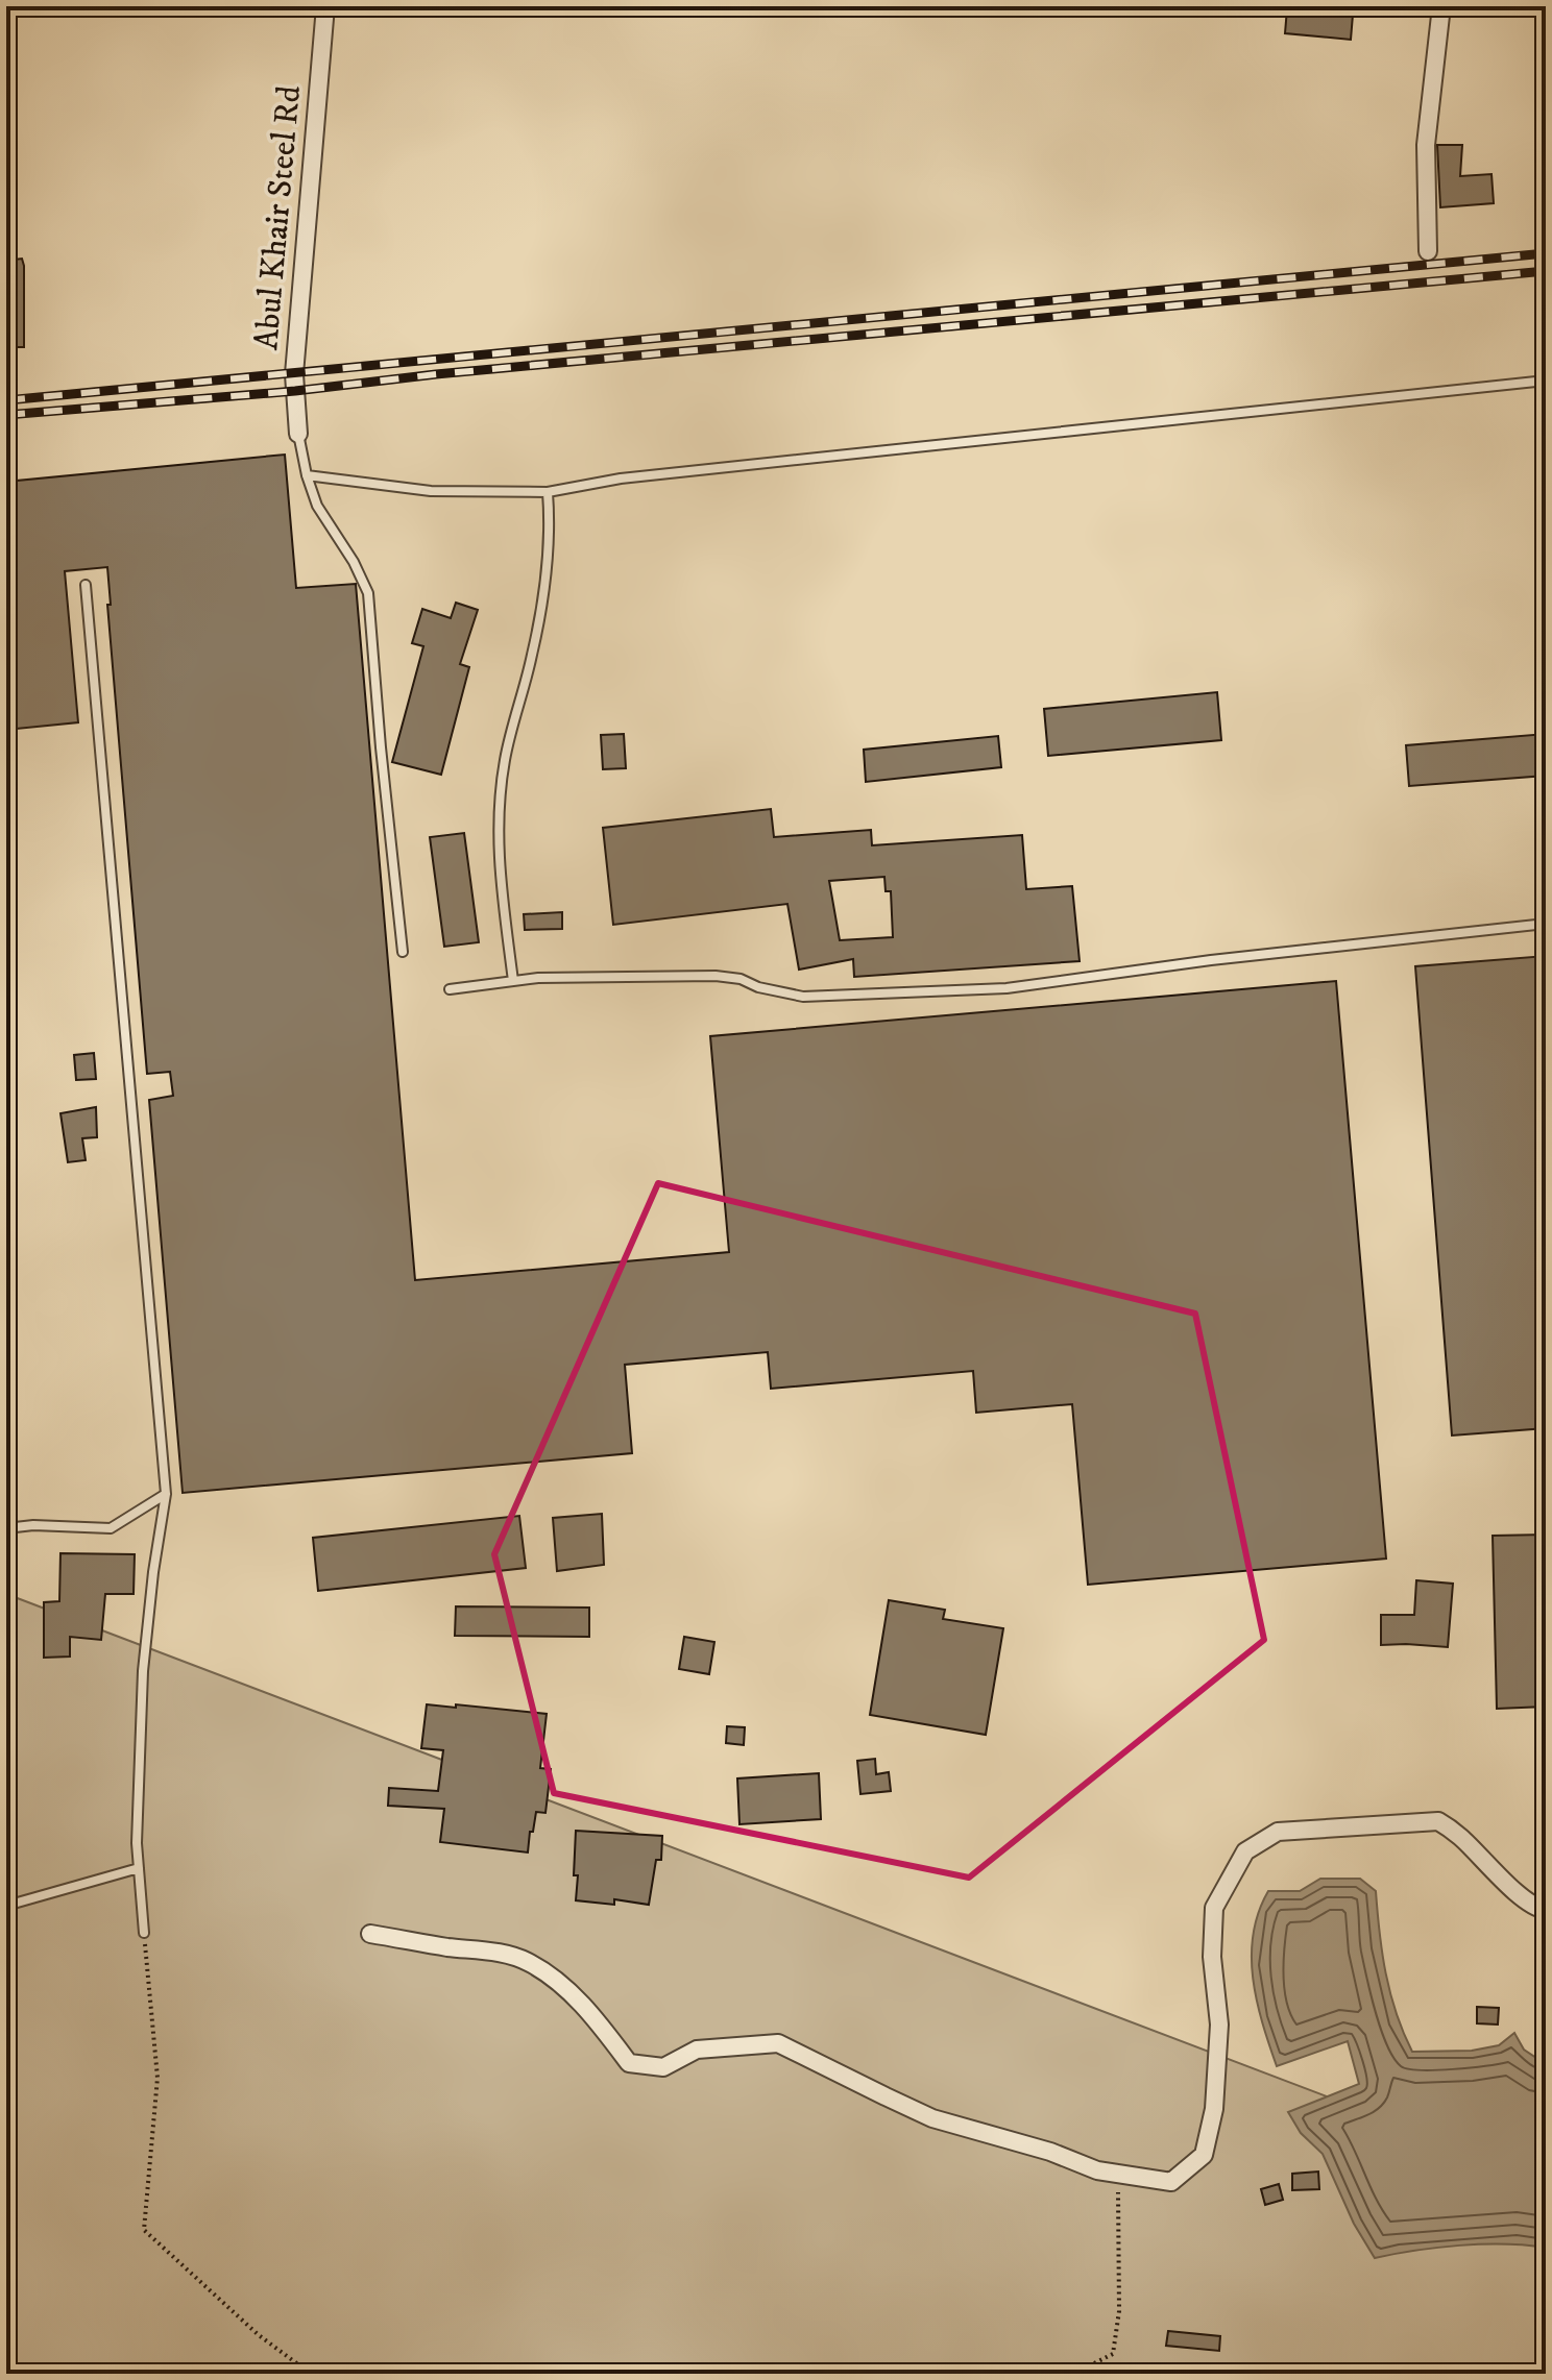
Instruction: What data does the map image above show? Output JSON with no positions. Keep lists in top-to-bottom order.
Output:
{
  "streets": {
    "street": ["Abul Khair Steel Rd"]
  }
}
